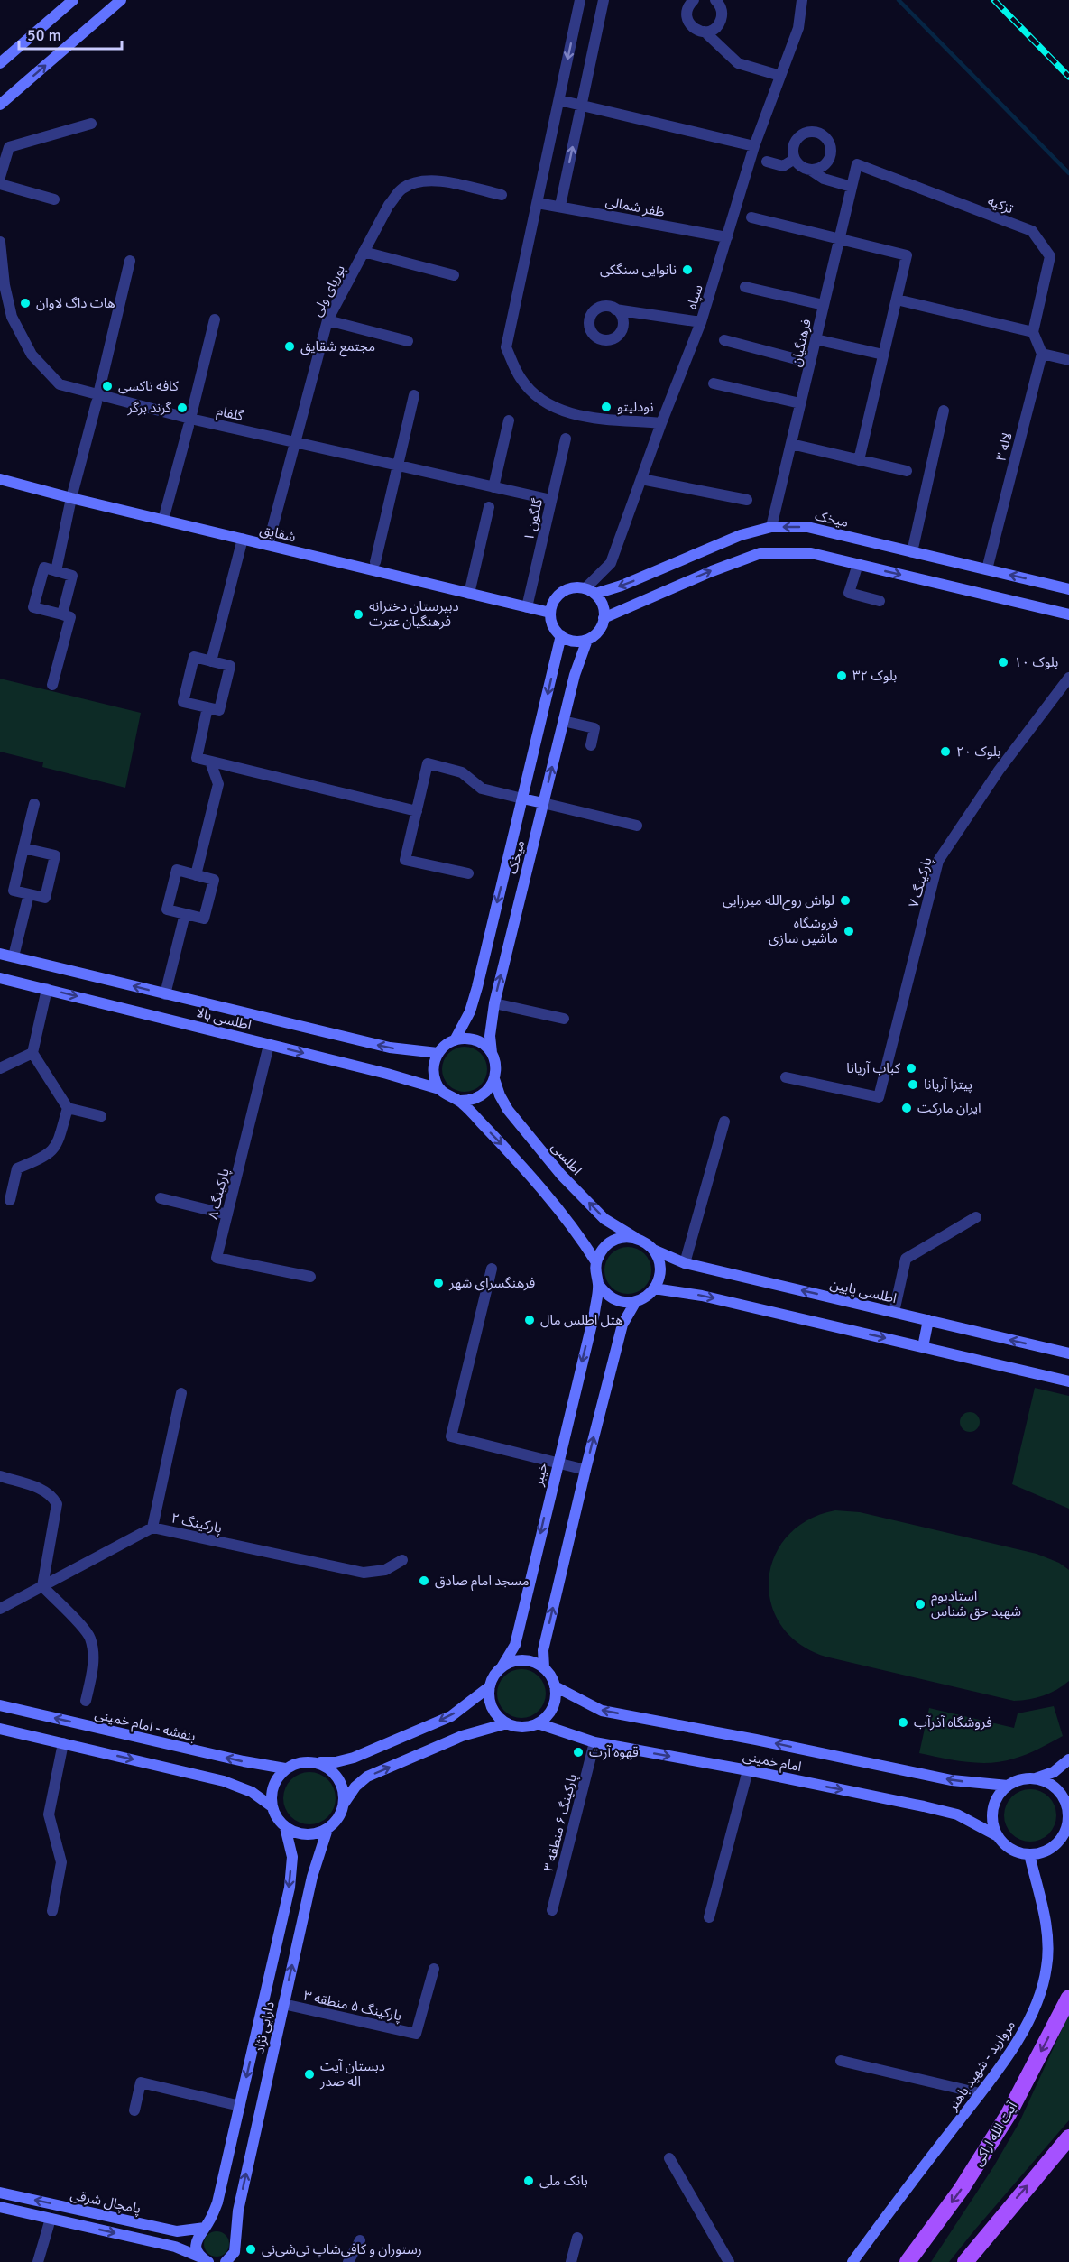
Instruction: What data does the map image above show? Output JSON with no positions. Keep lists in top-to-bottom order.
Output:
{
  "streets": {
    "main road": ["آیت الله اراکی"],
    "street": [
      "تزکیه",
      "ظفر شمالی",
      "پوریای ولی",
      "سپاه",
      "فرهنگیان",
      "گلفام",
      "لاله ۳",
      "میخک",
      "گلگون ۱",
      "شقایق",
      "پارکینگ ۷",
      "اطلسی بالا",
      "اطلسی",
      "پارکینگ ۸",
      "اطلسی پایین",
      "خیبر",
      "پارکینگ ۲",
      "بنفشه - امام خمینی",
      "امام خمینی",
      "پارکینگ ۶ منطقه ۳",
      "پارکینگ ۵ منطقه ۳",
      "دارایی نژاد",
      "مروارید - شهید باهنر",
      "پامچال شرقی"
    ]
  },
  "crossings": [
    ["تزکیه", "فرهنگیان"],
    ["ظفر شمالی", "سپاه"],
    ["پوریای ولی", "گلفام"],
    ["پوریای ولی", "شقایق"],
    ["سپاه", "میخک"],
    ["سپاه", "شقایق"],
    ["فرهنگیان", "میخک"],
    ["گلفام", "گلگون ۱"],
    ["لاله ۳", "میخک"],
    ["میخک", "شقایق"],
    ["میخک", "اطلسی بالا"],
    ["میخک", "اطلسی"],
    ["گلگون ۱", "شقایق"],
    ["اطلسی بالا", "اطلسی"],
    ["اطلسی بالا", "پارکینگ ۸"],
    ["اطلسی", "اطلسی پایین"],
    ["اطلسی", "خیبر"],
    ["اطلسی پایین", "خیبر"],
    ["خیبر", "امام خمینی"],
    ["بنفشه - امام خمینی", "دارایی نژاد"],
    ["امام خمینی", "پارکینگ ۶ منطقه ۳"],
    ["امام خمینی", "مروارید - شهید باهنر"],
    ["پارکینگ ۵ منطقه ۳", "دارایی نژاد"],
    ["دارایی نژاد", "پامچال شرقی"]
  ],
  "places": [
    "نانوایی سنگکی",
    "هات داگ لاوان",
    "مجتمع شقایق",
    "کافه تاکسی",
    "نودلیتو",
    "گرند برگر",
    "دبیرستان دخترانه فرهنگیان عترت",
    "بلوک ۱۰",
    "بلوک ۳۲",
    "بلوک ۲۰",
    "لواش روح‌الله میرزایی",
    "فروشگاه ماشین سازی",
    "کباب آریانا",
    "پیتزا آریانا",
    "ایران مارکت",
    "فرهنگسرای شهر",
    "هتل اطلس مال",
    "مسجد امام صادق",
    "استادیوم شهید حق شناس",
    "فروشگاه آذرآب",
    "قهوه آرت",
    "دبستان آیت اله صدر",
    "بانک ملی",
    "رستوران و کافی‌شاپ تی‌شی‌نی"
  ],
  "scale_bar": "50 m"
}
